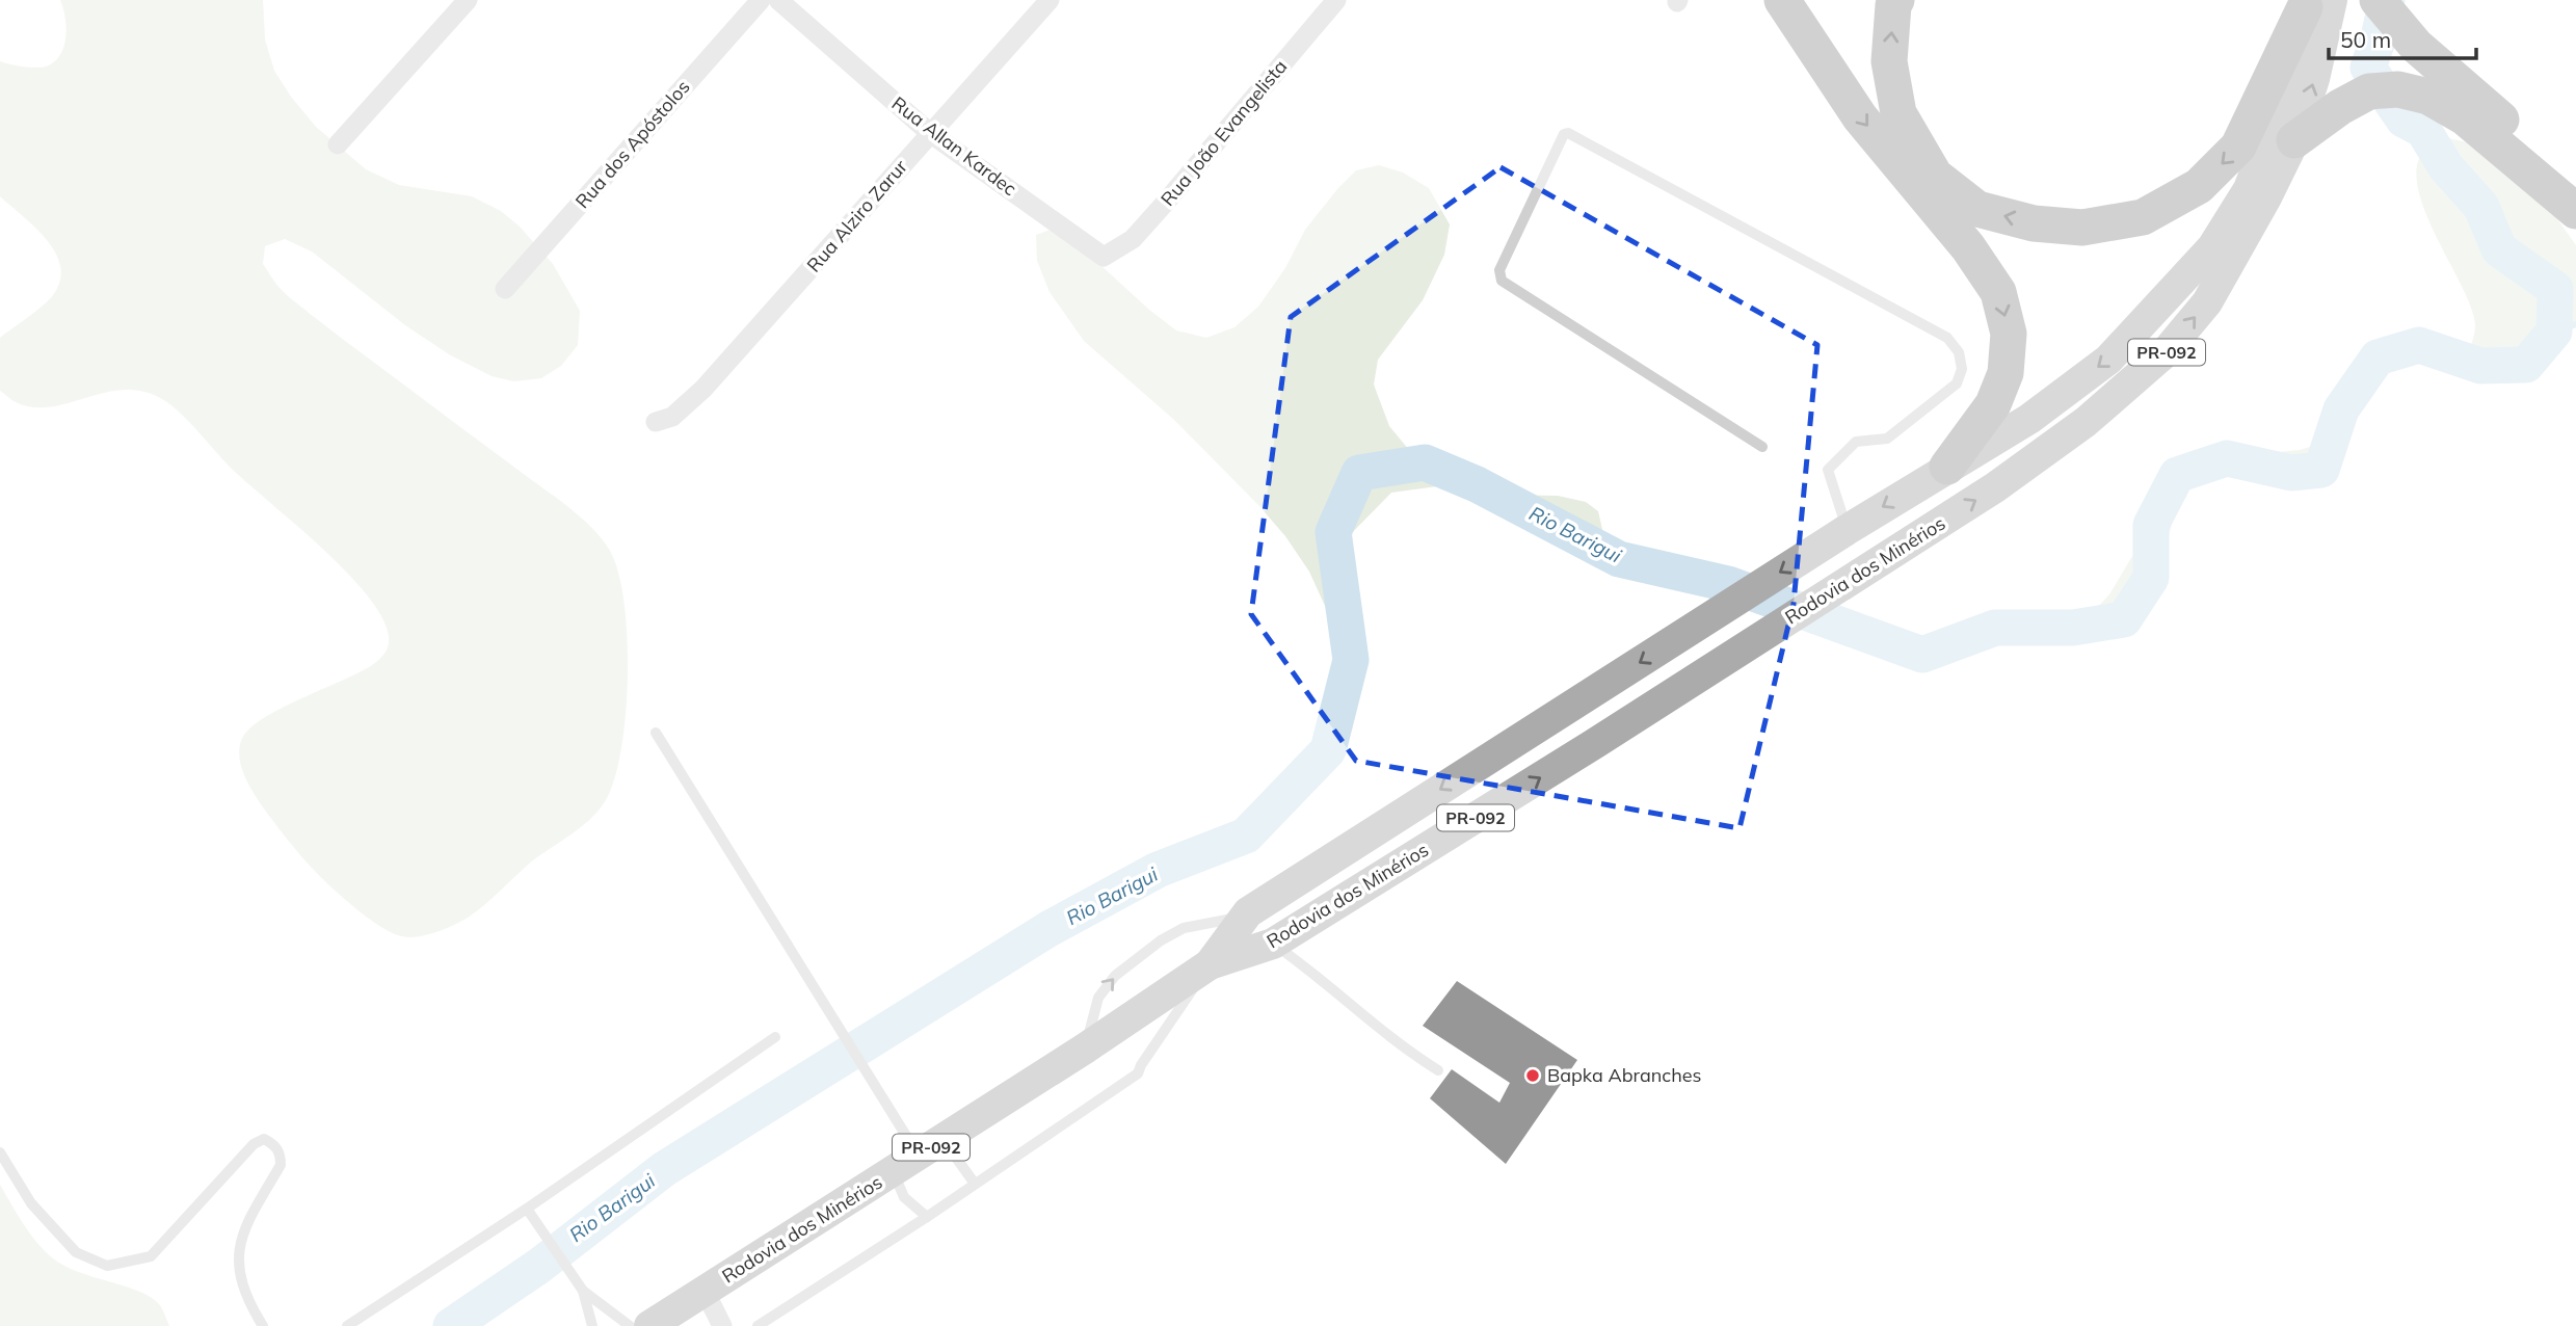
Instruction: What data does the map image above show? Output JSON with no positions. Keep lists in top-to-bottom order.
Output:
{
  "streets": {
    "main road": ["PR-092", "Rodovia dos Minérios"],
    "street": [
      "Rua João Evangelista",
      "Rua dos Apóstolos",
      "Rua Allan Kardec",
      "Rua Alziro Zarur"
    ]
  },
  "crossings": [
    ["Rua João Evangelista", "Rua Allan Kardec"],
    ["Rua Allan Kardec", "Rua Alziro Zarur"]
  ],
  "water": ["Rio Barigui"],
  "places": ["Bapka Abranches"],
  "scale_bar": "50 m"
}
